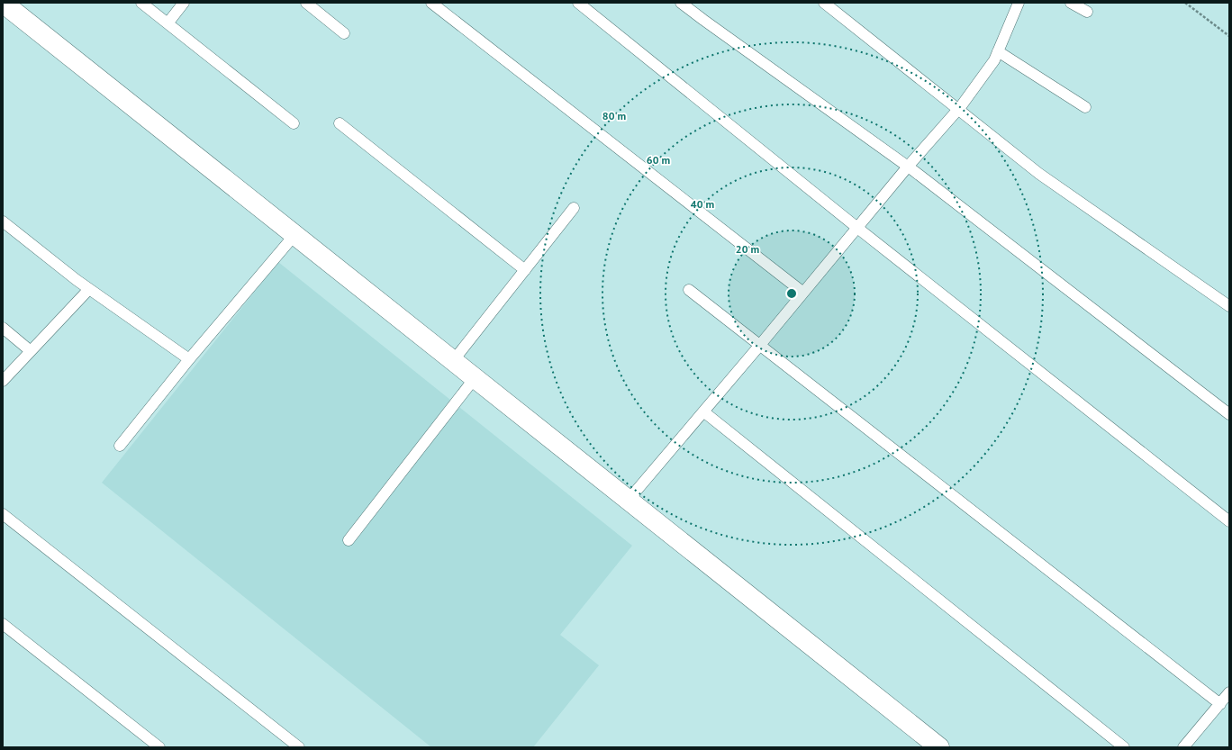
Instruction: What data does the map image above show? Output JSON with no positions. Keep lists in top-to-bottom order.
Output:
{
  "rings": [
    "80 m",
    "60 m",
    "40 m",
    "20 m"
  ]
}
